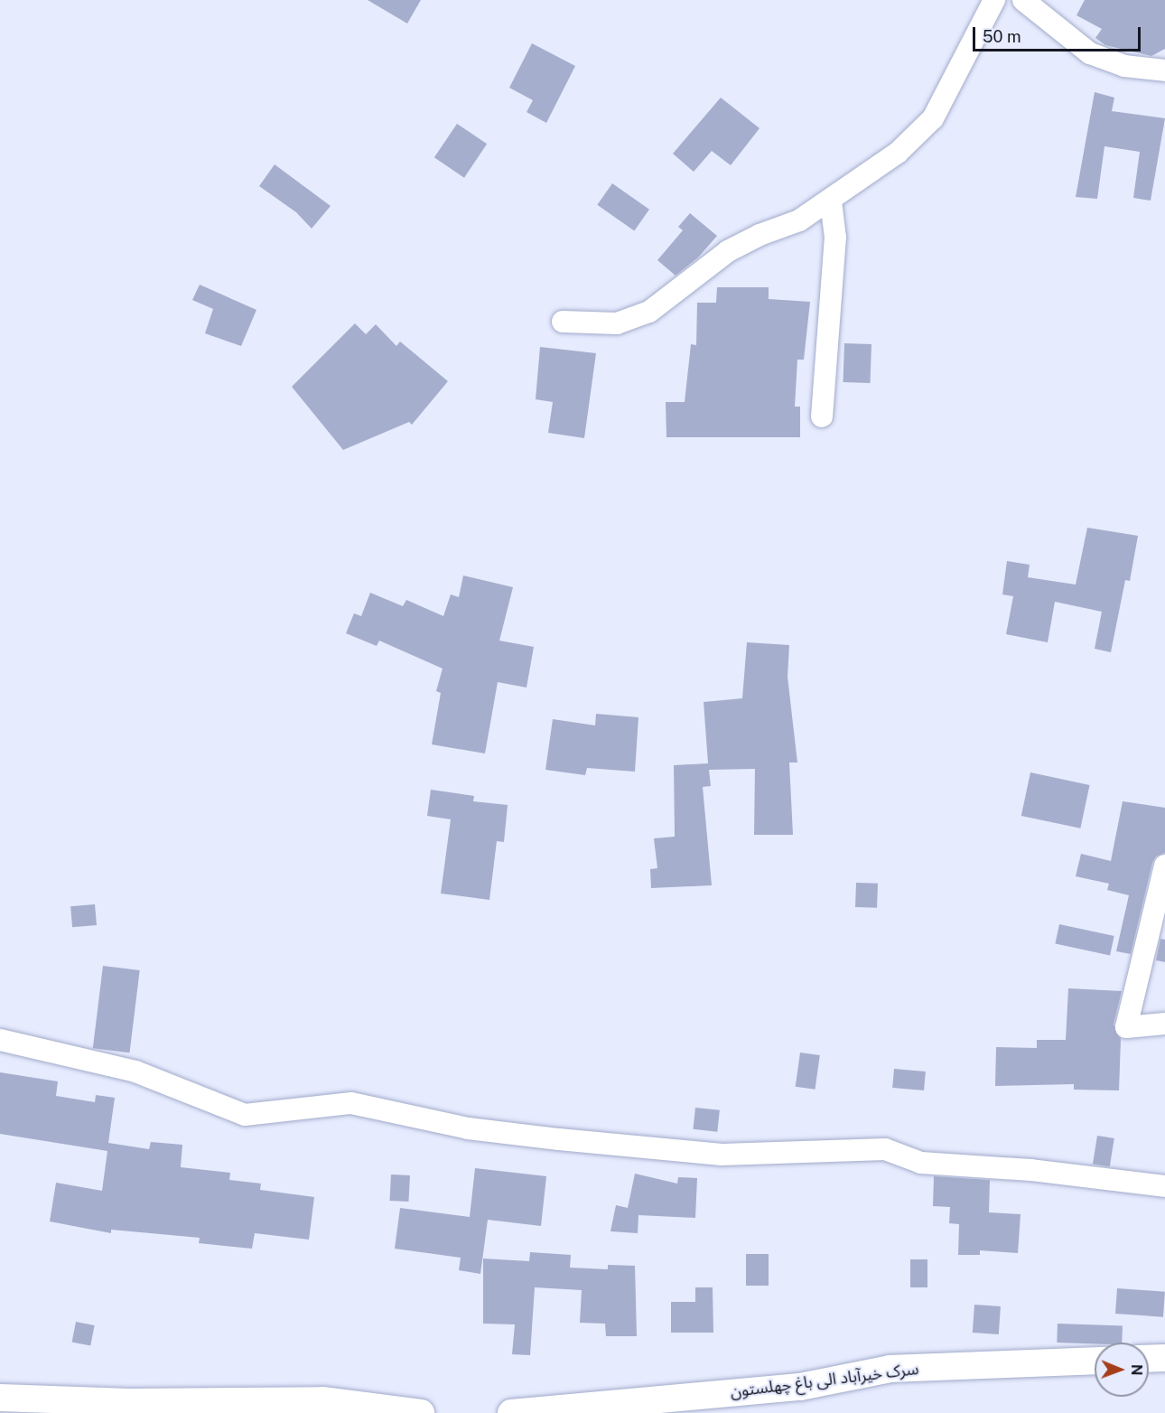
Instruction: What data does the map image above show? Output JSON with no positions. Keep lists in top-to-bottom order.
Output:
{
  "streets": {
    "street": ["سرک خیرآباد الی باغ چهلستون"]
  },
  "scale_bar": "50 m",
  "north": "right"
}
